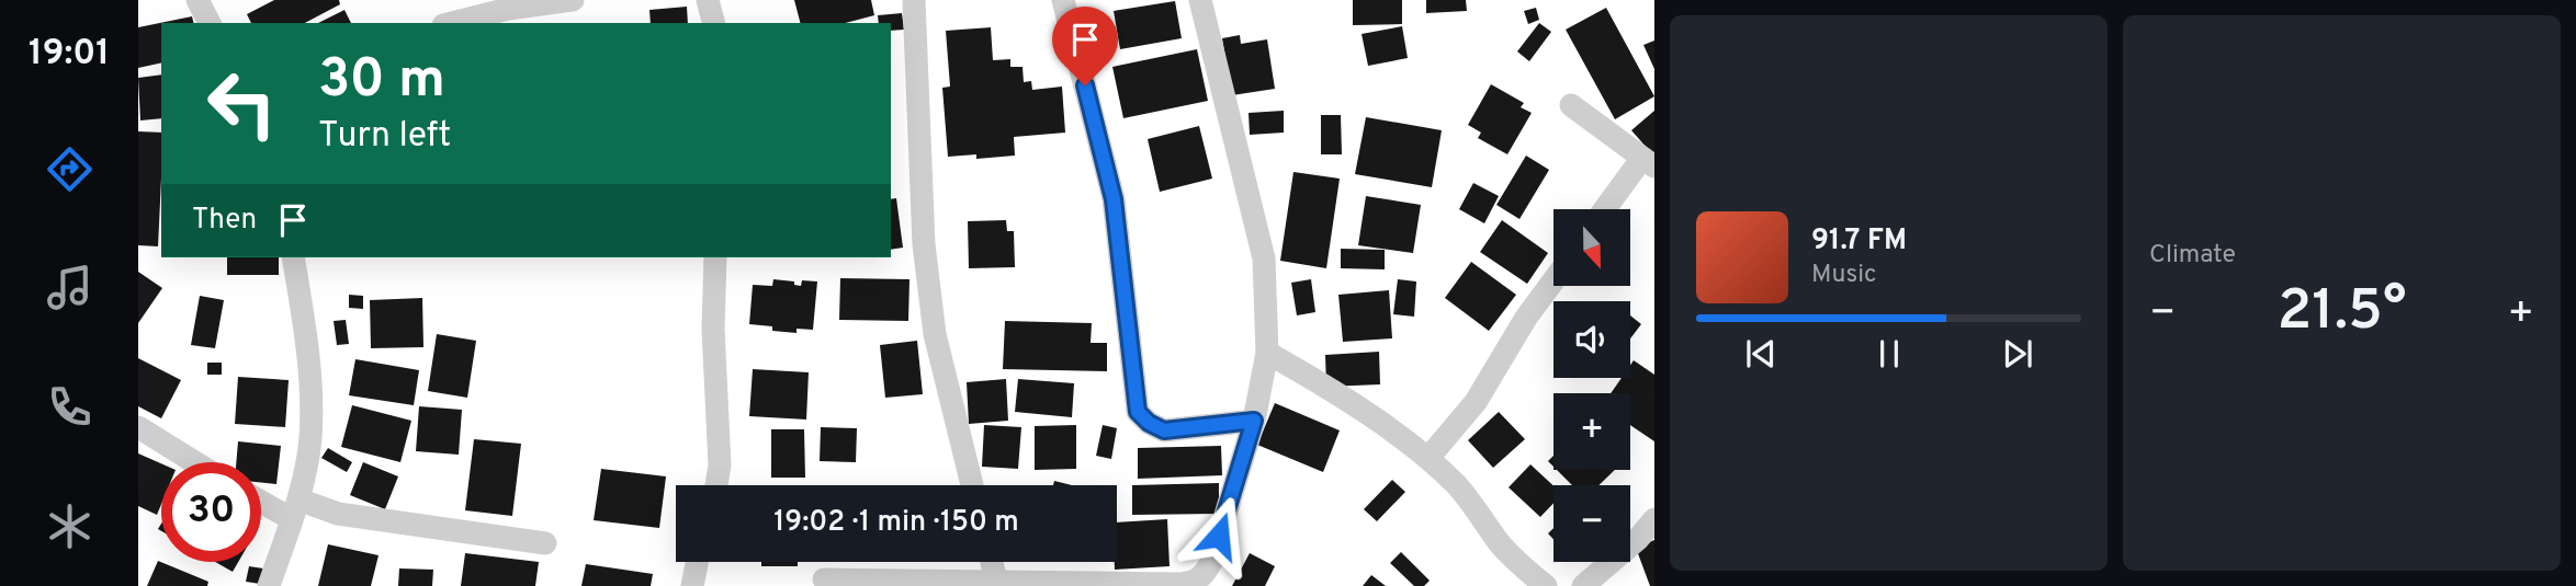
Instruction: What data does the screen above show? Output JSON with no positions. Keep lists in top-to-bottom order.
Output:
{
  "north": "bottom",
  "page": {
    "tabs": "19:01",
    "tile": "Climate",
    "turn": ["30 m", "Turn left"],
    "then": "Then",
    "map_buttons": ["+", "−"],
    "song": ["91.7 FM", "Music"],
    "heat": ["−", "21.5°", "+"],
    "limit": "30",
    "trip": "19:02 · 1 min · 150 m"
  }
}
